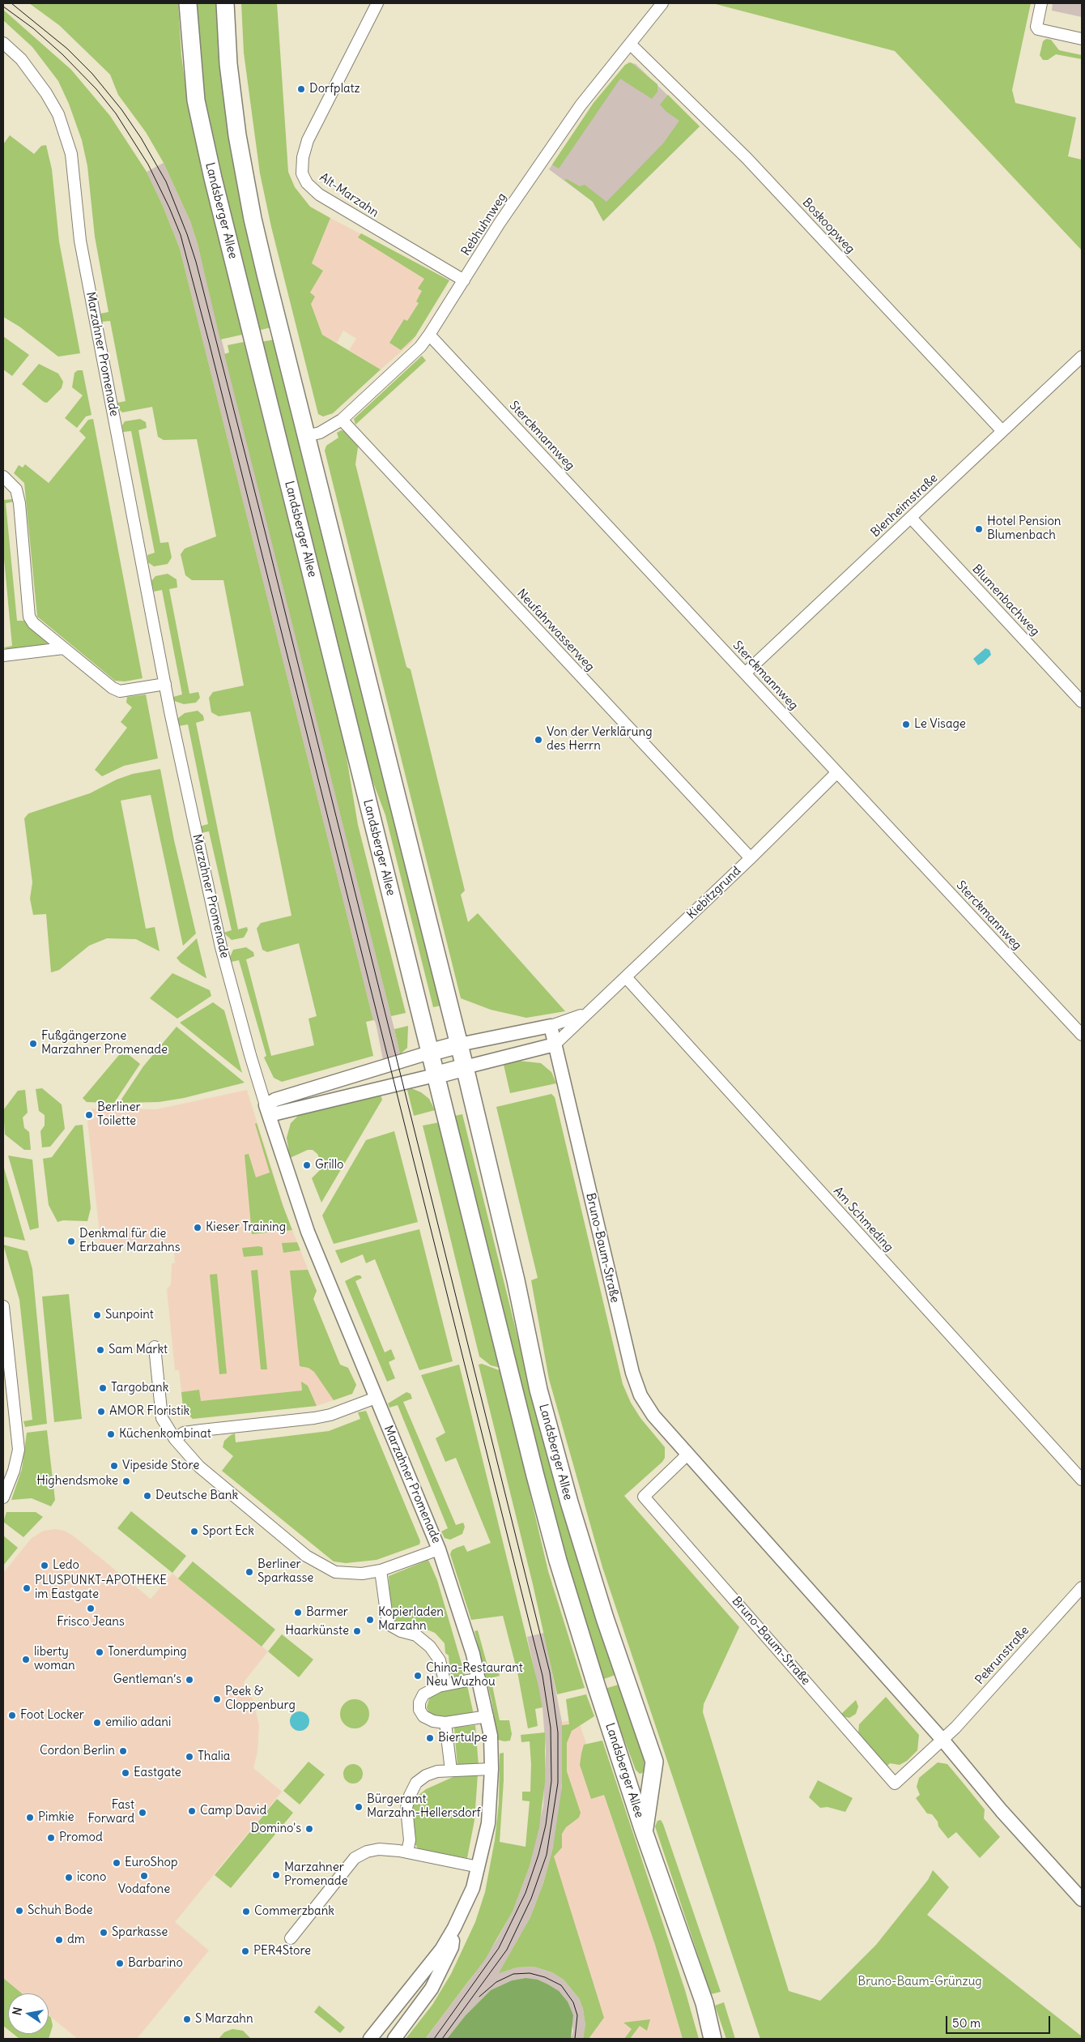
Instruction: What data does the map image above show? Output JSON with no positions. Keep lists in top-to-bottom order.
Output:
{
  "streets": {
    "main road": ["Landsberger Allee"],
    "street": [
      "Alt-Marzahn",
      "Rebhuhnweg",
      "Boskoopweg",
      "Marzahner Promenade",
      "Sterckmannweg",
      "Blenheimstraße",
      "Blumenbachweg",
      "Neufahrwasserweg",
      "Kiebitzgrund",
      "Am Schmeding",
      "Bruno-Baum-Straße",
      "Pekrunstraße"
    ]
  },
  "crossings": [
    ["Alt-Marzahn", "Rebhuhnweg"],
    ["Landsberger Allee", "Rebhuhnweg"],
    ["Landsberger Allee", "Kiebitzgrund"],
    ["Rebhuhnweg", "Boskoopweg"],
    ["Rebhuhnweg", "Sterckmannweg"],
    ["Rebhuhnweg", "Neufahrwasserweg"],
    ["Boskoopweg", "Blenheimstraße"],
    ["Sterckmannweg", "Blenheimstraße"],
    ["Sterckmannweg", "Kiebitzgrund"],
    ["Blenheimstraße", "Blumenbachweg"],
    ["Neufahrwasserweg", "Kiebitzgrund"],
    ["Kiebitzgrund", "Am Schmeding"],
    ["Kiebitzgrund", "Bruno-Baum-Straße"],
    ["Bruno-Baum-Straße", "Pekrunstraße"]
  ],
  "parks": ["Bruno-Baum-Grünzug"],
  "places": [
    "Dorfplatz",
    "Hotel Pension Blumenbach",
    "Le Visage",
    "Von der Verklärung des Herrn",
    "Fußgängerzone Marzahner Promenade",
    "Berliner Toilette",
    "Grillo",
    "Kieser Training",
    "Denkmal für die Erbauer Marzahns",
    "Sunpoint",
    "Sam Markt",
    "Targobank",
    "AMOR Floristik",
    "Küchenkombinat",
    "Vipeside Store",
    "Highendsmoke",
    "Deutsche Bank",
    "Sport Eck",
    "Ledo",
    "Berliner Sparkasse",
    "PLUSPUNKT-APOTHEKE im Eastgate",
    "Frisco Jeans",
    "Barmer",
    "Kopierladen Marzahn",
    "Haarkünste",
    "Tonerdumping",
    "liberty woman",
    "China-Restaurant Neu Wuzhou",
    "Gentleman’s",
    "Peek & Cloppenburg",
    "Foot Locker",
    "emilio adani",
    "Biertulpe",
    "Cordon Berlin",
    "Thalia",
    "Eastgate",
    "Bürgeramt Marzahn-Hellersdorf",
    "Camp David",
    "Fast Forward",
    "Pimkie",
    "Domino's",
    "Promod",
    "EuroShop",
    "Marzahner Promenade",
    "Vodafone",
    "icono",
    "Schuh Bode",
    "Commerzbank",
    "Sparkasse",
    "dm",
    "PER4Store",
    "Barbarino",
    "S Marzahn"
  ],
  "scale_bar": "50 m",
  "north": "left"
}
